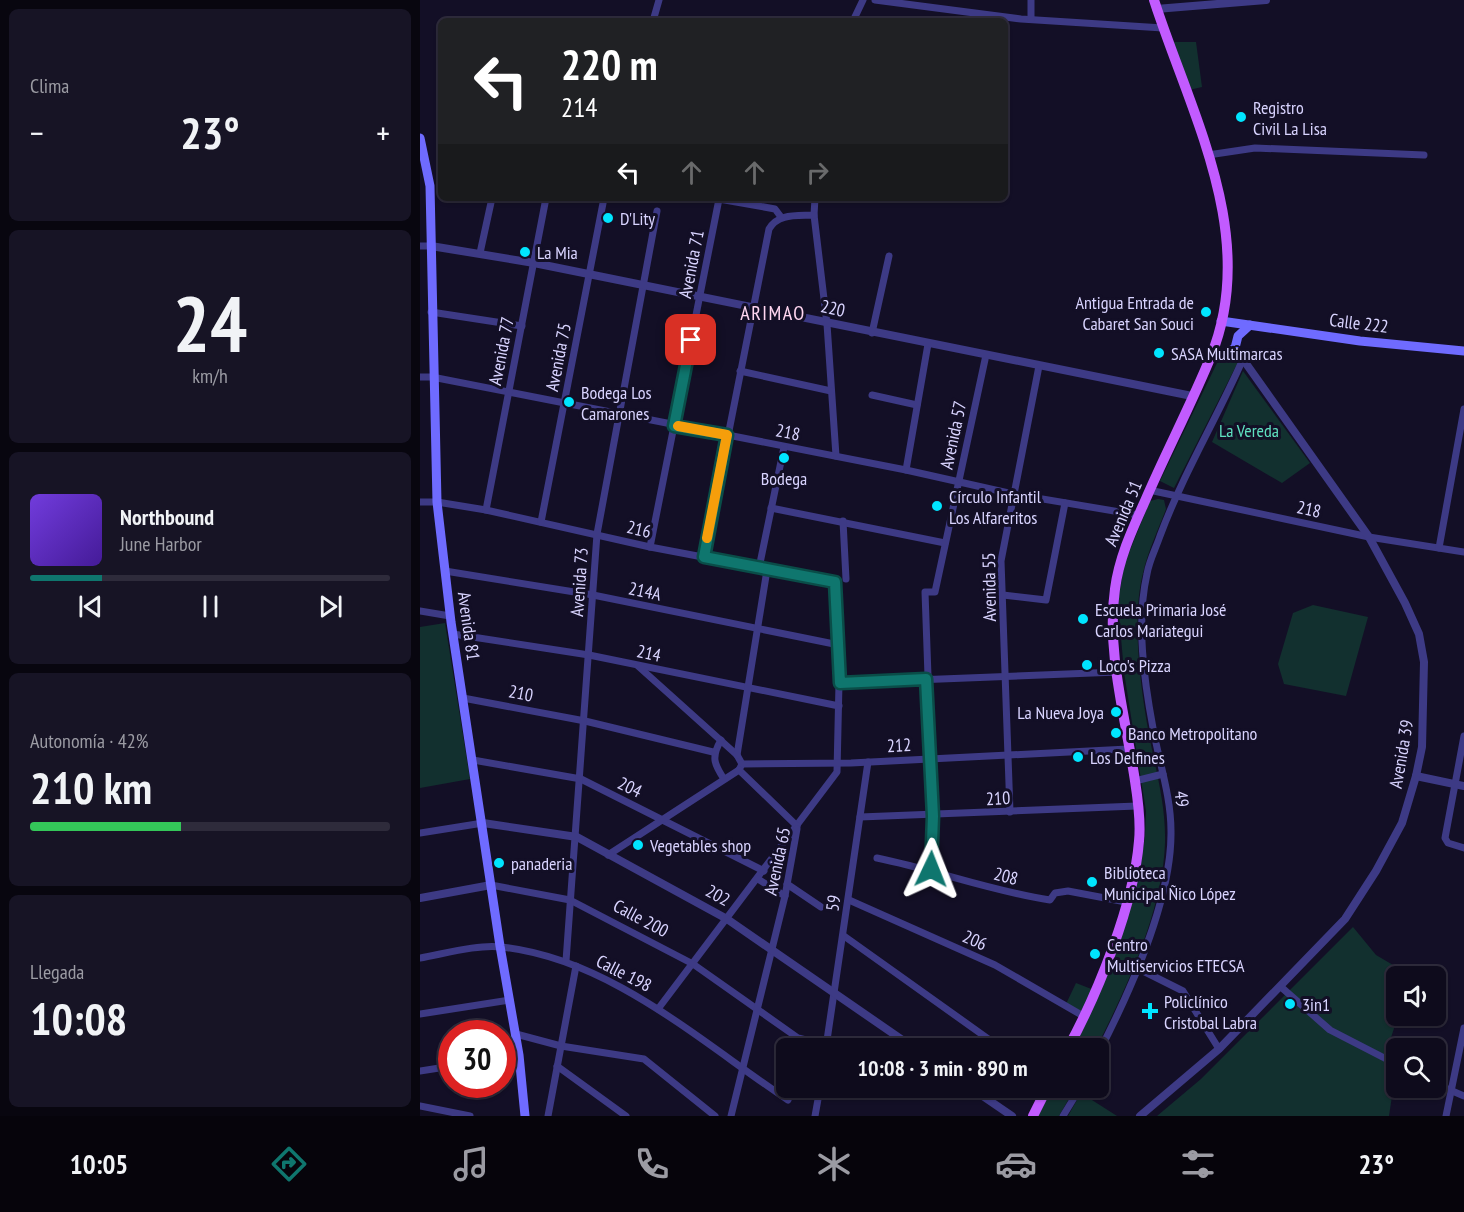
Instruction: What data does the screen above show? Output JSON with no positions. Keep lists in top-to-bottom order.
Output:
{
  "streets": {
    "main road": ["Calle 222", "Avenida 51", "Avenida 81"],
    "street": [
      "Avenida 71",
      "220",
      "Avenida 77",
      "Avenida 75",
      "218",
      "Avenida 57",
      "216",
      "Avenida 73",
      "Avenida 55",
      "214A",
      "214",
      "210",
      "212",
      "Avenida 39",
      "204",
      "49",
      "Avenida 65",
      "208",
      "202",
      "59",
      "Calle 200",
      "206",
      "Calle 198"
    ]
  },
  "crossings": [
    ["Avenida 71", "220"],
    ["Avenida 71", "218"],
    ["Avenida 71", "216"],
    ["220", "Avenida 77"],
    ["220", "Avenida 75"],
    ["220", "Avenida 57"],
    ["220", "Avenida 51"],
    ["220", "Avenida 73"],
    ["220", "Avenida 55"],
    ["220", "Avenida 81"],
    ["Calle 222", "Avenida 51"],
    ["Avenida 77", "218"],
    ["Avenida 77", "216"],
    ["Avenida 75", "218"],
    ["Avenida 75", "216"],
    ["218", "Avenida 57"],
    ["218", "Avenida 51"],
    ["218", "Avenida 73"],
    ["218", "Avenida 55"],
    ["218", "Avenida 81"],
    ["218", "Avenida 39"],
    ["218", "49"],
    ["Avenida 57", "210"],
    ["Avenida 57", "212"],
    ["Avenida 57", "208"],
    ["Avenida 51", "210"],
    ["Avenida 51", "212"],
    ["Avenida 51", "208"],
    ["Avenida 51", "206"],
    ["216", "Avenida 73"],
    ["216", "Avenida 81"],
    ["216", "Avenida 65"],
    ["Avenida 73", "214A"],
    ["Avenida 73", "214"],
    ["Avenida 73", "210"],
    ["Avenida 73", "204"],
    ["Avenida 73", "202"],
    ["Avenida 73", "Calle 200"],
    ["Avenida 73", "Calle 198"],
    ["Avenida 55", "210"],
    ["Avenida 55", "212"],
    ["214A", "Avenida 81"],
    ["214A", "Avenida 65"],
    ["Avenida 81", "214"],
    ["Avenida 81", "210"],
    ["Avenida 81", "204"],
    ["Avenida 81", "202"],
    ["Avenida 81", "Calle 200"],
    ["Avenida 81", "Calle 198"],
    ["214", "Avenida 65"],
    ["210", "59"],
    ["212", "Avenida 65"],
    ["212", "59"],
    ["Avenida 39", "49"],
    ["Avenida 65", "202"],
    ["Avenida 65", "Calle 200"],
    ["Avenida 65", "Calle 198"],
    ["202", "59"],
    ["59", "206"]
  ],
  "districts": ["ARIMAO"],
  "parks": ["La Vereda"],
  "places": {
    "other": [
      "Registro Civil La Lisa",
      "D'Lity",
      "La Mia",
      "Antigua Entrada de Cabaret San Souci",
      "SASA Multimarcas",
      "Bodega Los Camarones",
      "Bodega",
      "Círculo Infantil Los Alfareritos",
      "Escuela Primaria José Carlos Mariategui",
      "Loco's Pizza",
      "La Nueva Joya",
      "Banco Metropolitano",
      "Los Delfines",
      "Vegetables shop",
      "panaderia",
      "Biblioteca Municipal Ñico López",
      "Centro Multiservicios ETECSA",
      "3in1"
    ],
    "health": ["Policlínico Cristobal Labra"]
  },
  "page": {
    "tile": [
      "Clima",
      ["24", "km/h"],
      ["Autonomía · 42%", "210 km"],
      ["Llegada", "10:08"]
    ],
    "turn": ["220 m", "214"],
    "heat": ["−", "23°", "+"],
    "song": ["Northbound", "June Harbor"],
    "limit": "30",
    "trip": "10:08 · 3 min · 890 m",
    "tabs": ["10:05", "23°"]
  }
}
